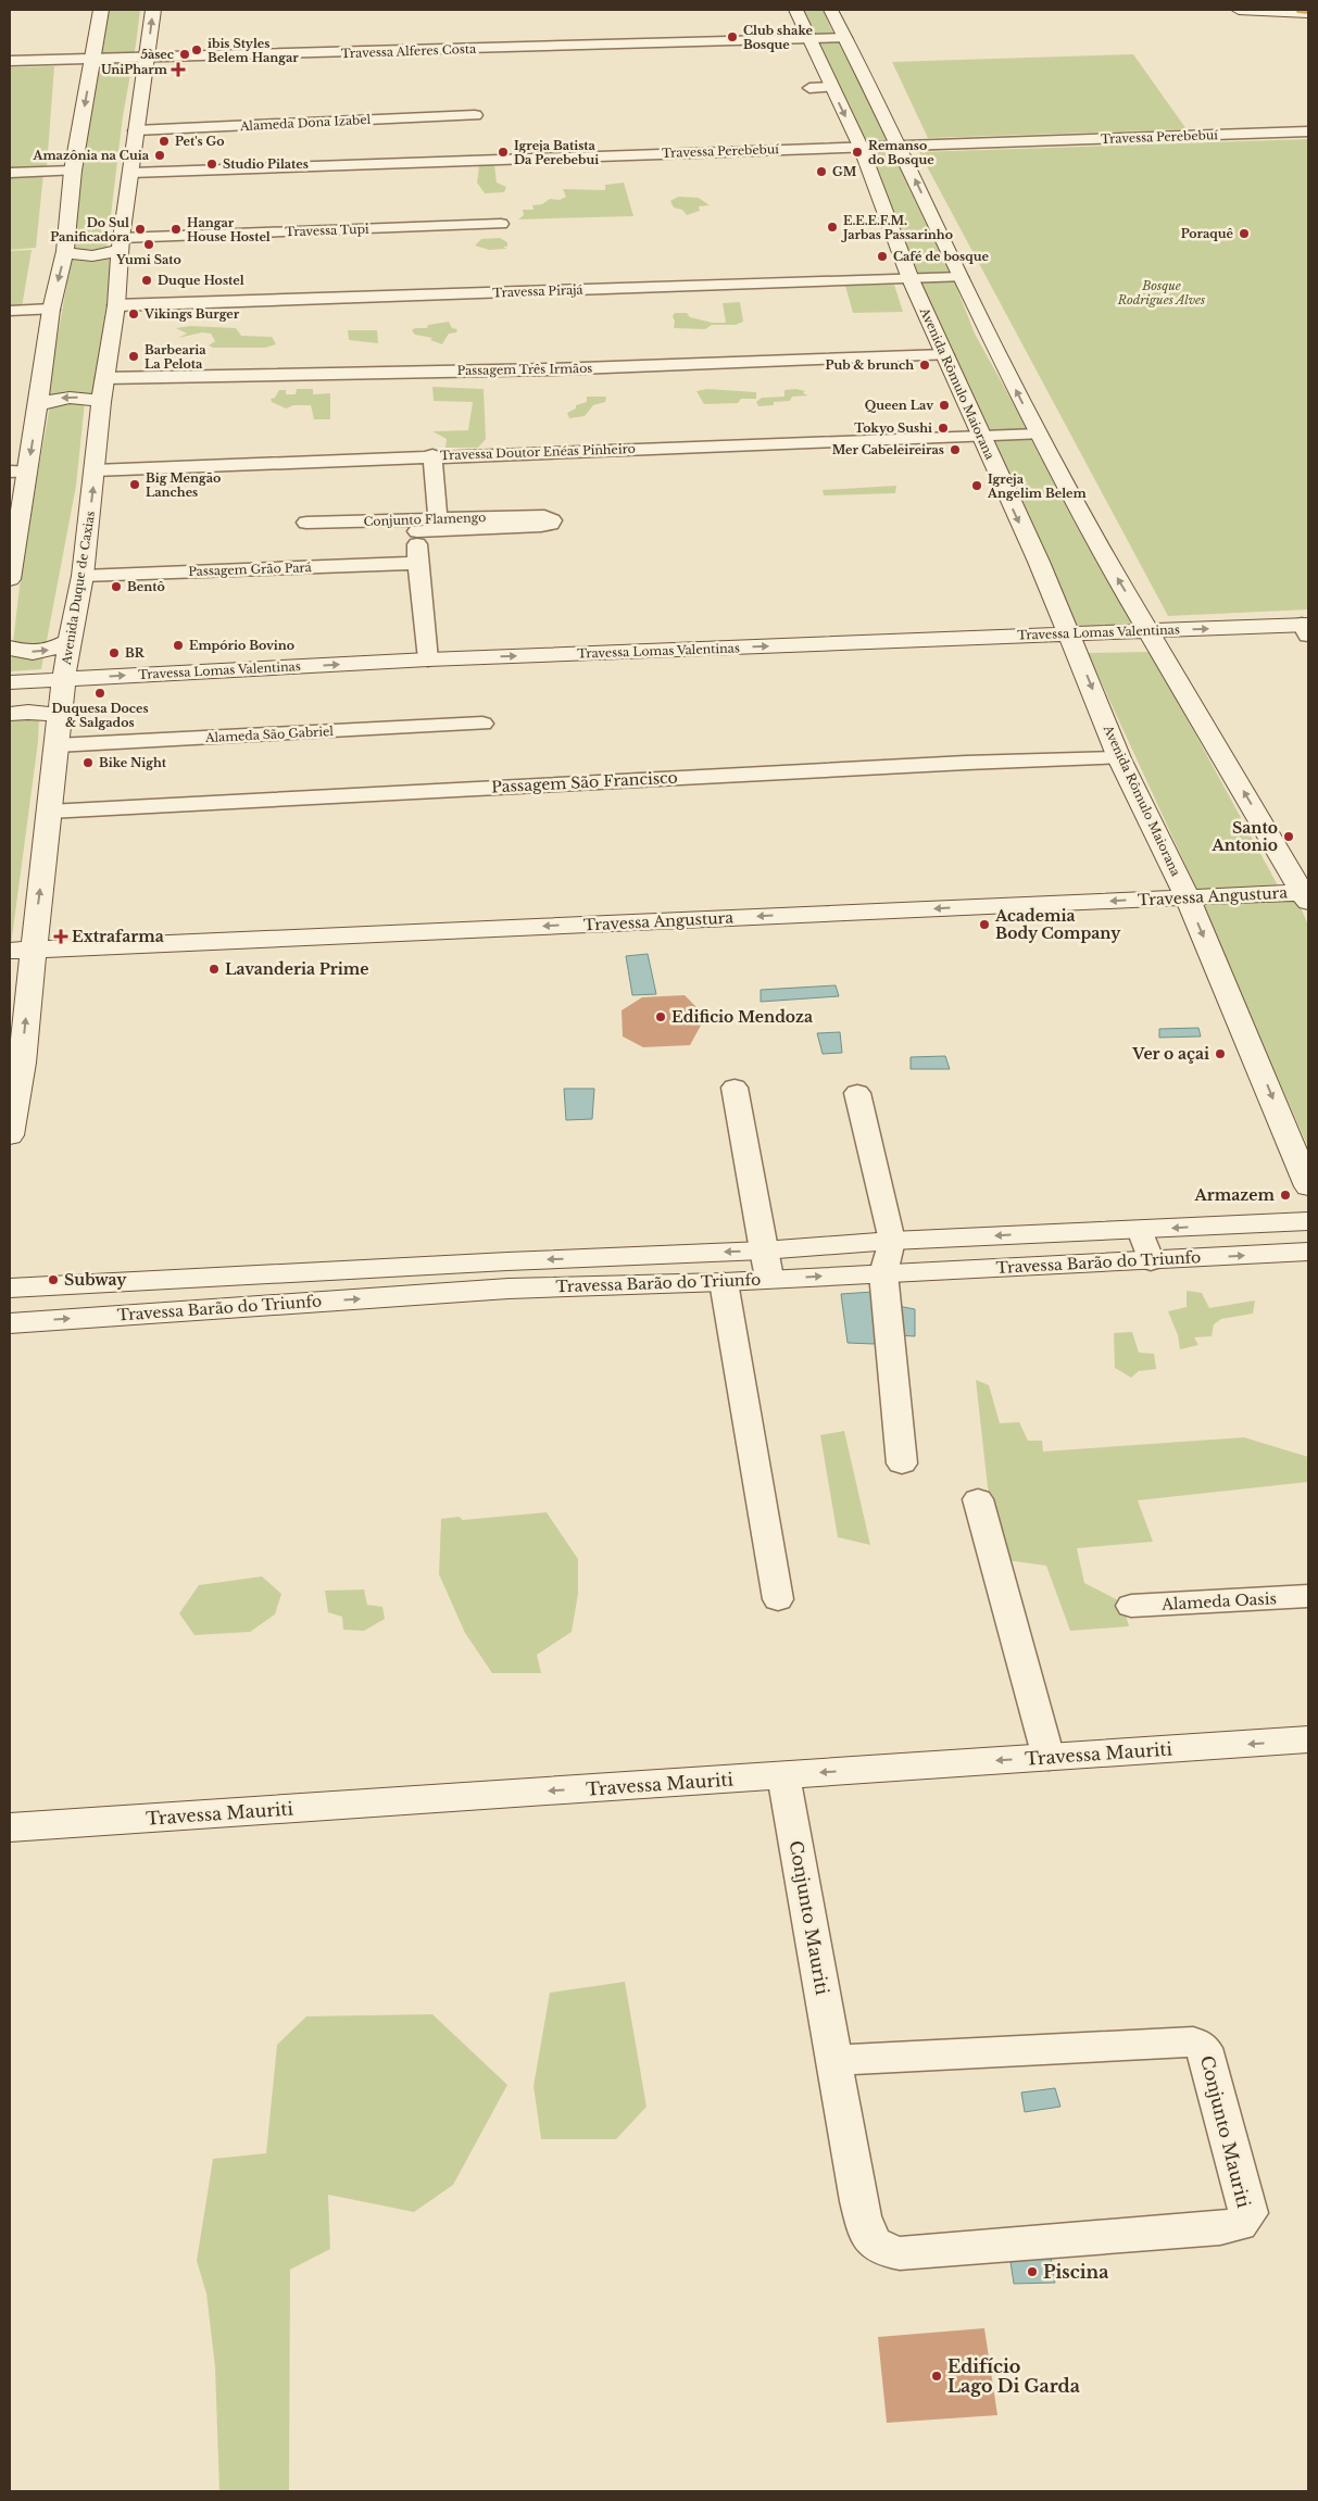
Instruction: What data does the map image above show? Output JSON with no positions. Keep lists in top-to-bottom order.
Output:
{
  "streets": {
    "street": [
      "Travessa Alferes Costa",
      "Alameda Dona Izabel",
      "Travessa Perebebuí",
      "Travessa Tupi",
      "Travessa Pirajá",
      "Passagem Três Irmãos",
      "Avenida Rômulo Maiorana",
      "Travessa Doutor Enéas Pinheiro",
      "Conjunto Flamengo",
      "Passagem Grão Pará",
      "Avenida Duque de Caxias",
      "Travessa Lomas Valentinas",
      "Alameda São Gabriel",
      "Passagem São Francisco",
      "Travessa Angustura",
      "Travessa Barão do Triunfo",
      "Alameda Oasis",
      "Travessa Mauriti",
      "Conjunto Mauriti"
    ]
  },
  "crossings": [
    ["Travessa Alferes Costa", "Avenida Rômulo Maiorana"],
    ["Travessa Alferes Costa", "Avenida Duque de Caxias"],
    ["Alameda Dona Izabel", "Avenida Duque de Caxias"],
    ["Travessa Perebebuí", "Avenida Rômulo Maiorana"],
    ["Travessa Perebebuí", "Avenida Duque de Caxias"],
    ["Travessa Tupi", "Avenida Duque de Caxias"],
    ["Travessa Pirajá", "Avenida Rômulo Maiorana"],
    ["Travessa Pirajá", "Avenida Duque de Caxias"],
    ["Passagem Três Irmãos", "Avenida Rômulo Maiorana"],
    ["Passagem Três Irmãos", "Avenida Duque de Caxias"],
    ["Avenida Rômulo Maiorana", "Travessa Doutor Enéas Pinheiro"],
    ["Avenida Rômulo Maiorana", "Travessa Lomas Valentinas"],
    ["Avenida Rômulo Maiorana", "Passagem São Francisco"],
    ["Avenida Rômulo Maiorana", "Travessa Angustura"],
    ["Travessa Doutor Enéas Pinheiro", "Avenida Duque de Caxias"],
    ["Passagem Grão Pará", "Avenida Duque de Caxias"],
    ["Avenida Duque de Caxias", "Travessa Lomas Valentinas"],
    ["Avenida Duque de Caxias", "Alameda São Gabriel"],
    ["Avenida Duque de Caxias", "Passagem São Francisco"],
    ["Avenida Duque de Caxias", "Travessa Angustura"],
    ["Travessa Mauriti", "Conjunto Mauriti"]
  ],
  "one_way": ["Travessa Lomas Valentinas", "Travessa Angustura", "Travessa Mauriti"],
  "parks": ["Bosque Rodrigues Alves"],
  "places": {
    "other": [
      "Club shake Bosque",
      "ibis Styles Belem Hangar",
      "5àsec",
      "Pet's Go",
      "Igreja Batista Da Perebebui",
      "Remanso do Bosque",
      "Amazônia na Cuia",
      "Studio Pilates",
      "GM",
      "E.E.E.F.M. Jarbas Passarinho",
      "Do Sul Panificadora",
      "Hangar House Hostel",
      "Poraquê",
      "Yumi Sato",
      "Café de bosque",
      "Duque Hostel",
      "Vikings Burger",
      "Barbearia La Pelota",
      "Pub & brunch",
      "Queen Lav",
      "Tokyo Sushi",
      "Mer Cabeleireiras",
      "Big Mengão Lanches",
      "Igreja Angelim Belem",
      "Bentô",
      "Empório Bovino",
      "BR",
      "Duquesa Doces & Salgados",
      "Bike Night",
      "Santo Antonio",
      "Academia Body Company",
      "Lavanderia Prime",
      "Edificio Mendoza",
      "Ver o açai",
      "Armazem",
      "Subway",
      "Piscina",
      "Edifício Lago Di Garda"
    ],
    "health": ["UniPharm", "Extrafarma"]
  }
}
